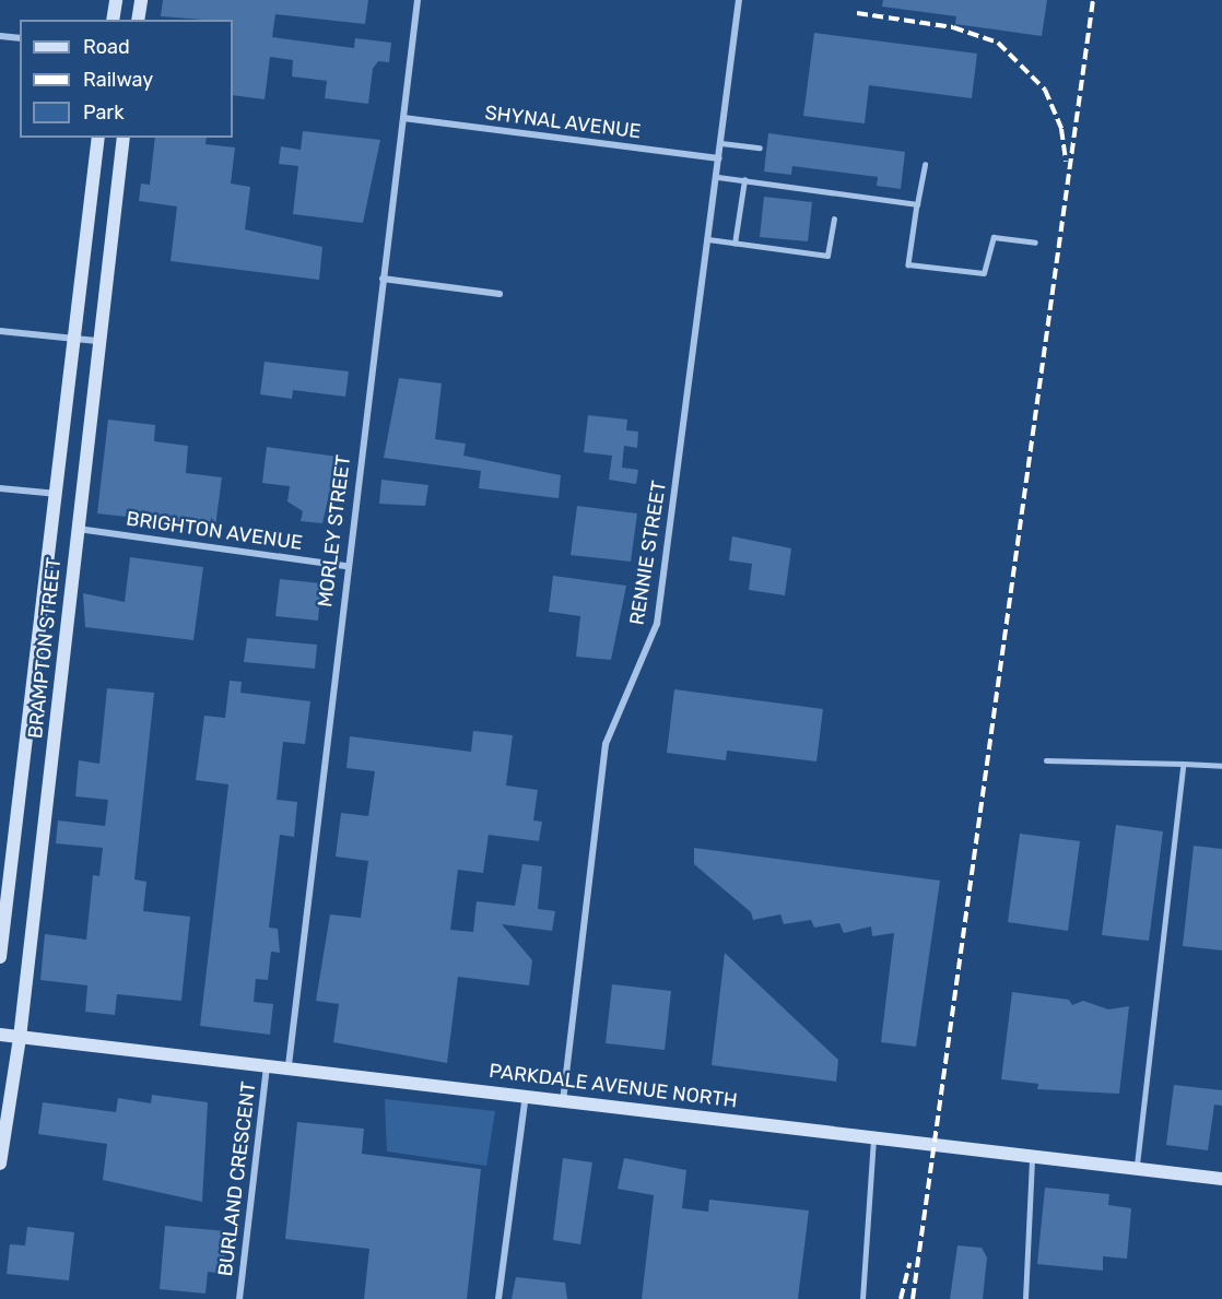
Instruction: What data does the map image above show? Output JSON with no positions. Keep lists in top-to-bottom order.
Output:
{
  "streets": {
    "street": [
      "SHYNAL AVENUE",
      "BRIGHTON AVENUE",
      "MORLEY STREET",
      "RENNIE STREET",
      "BRAMPTON STREET",
      "PARKDALE AVENUE NORTH",
      "BURLAND CRESCENT"
    ]
  },
  "crossings": [
    ["SHYNAL AVENUE", "MORLEY STREET"],
    ["SHYNAL AVENUE", "RENNIE STREET"],
    ["BRIGHTON AVENUE", "MORLEY STREET"],
    ["BRIGHTON AVENUE", "BRAMPTON STREET"],
    ["MORLEY STREET", "PARKDALE AVENUE NORTH"],
    ["RENNIE STREET", "PARKDALE AVENUE NORTH"],
    ["BRAMPTON STREET", "PARKDALE AVENUE NORTH"],
    ["PARKDALE AVENUE NORTH", "BURLAND CRESCENT"]
  ],
  "legend": ["Road", "Railway", "Park"]
}
